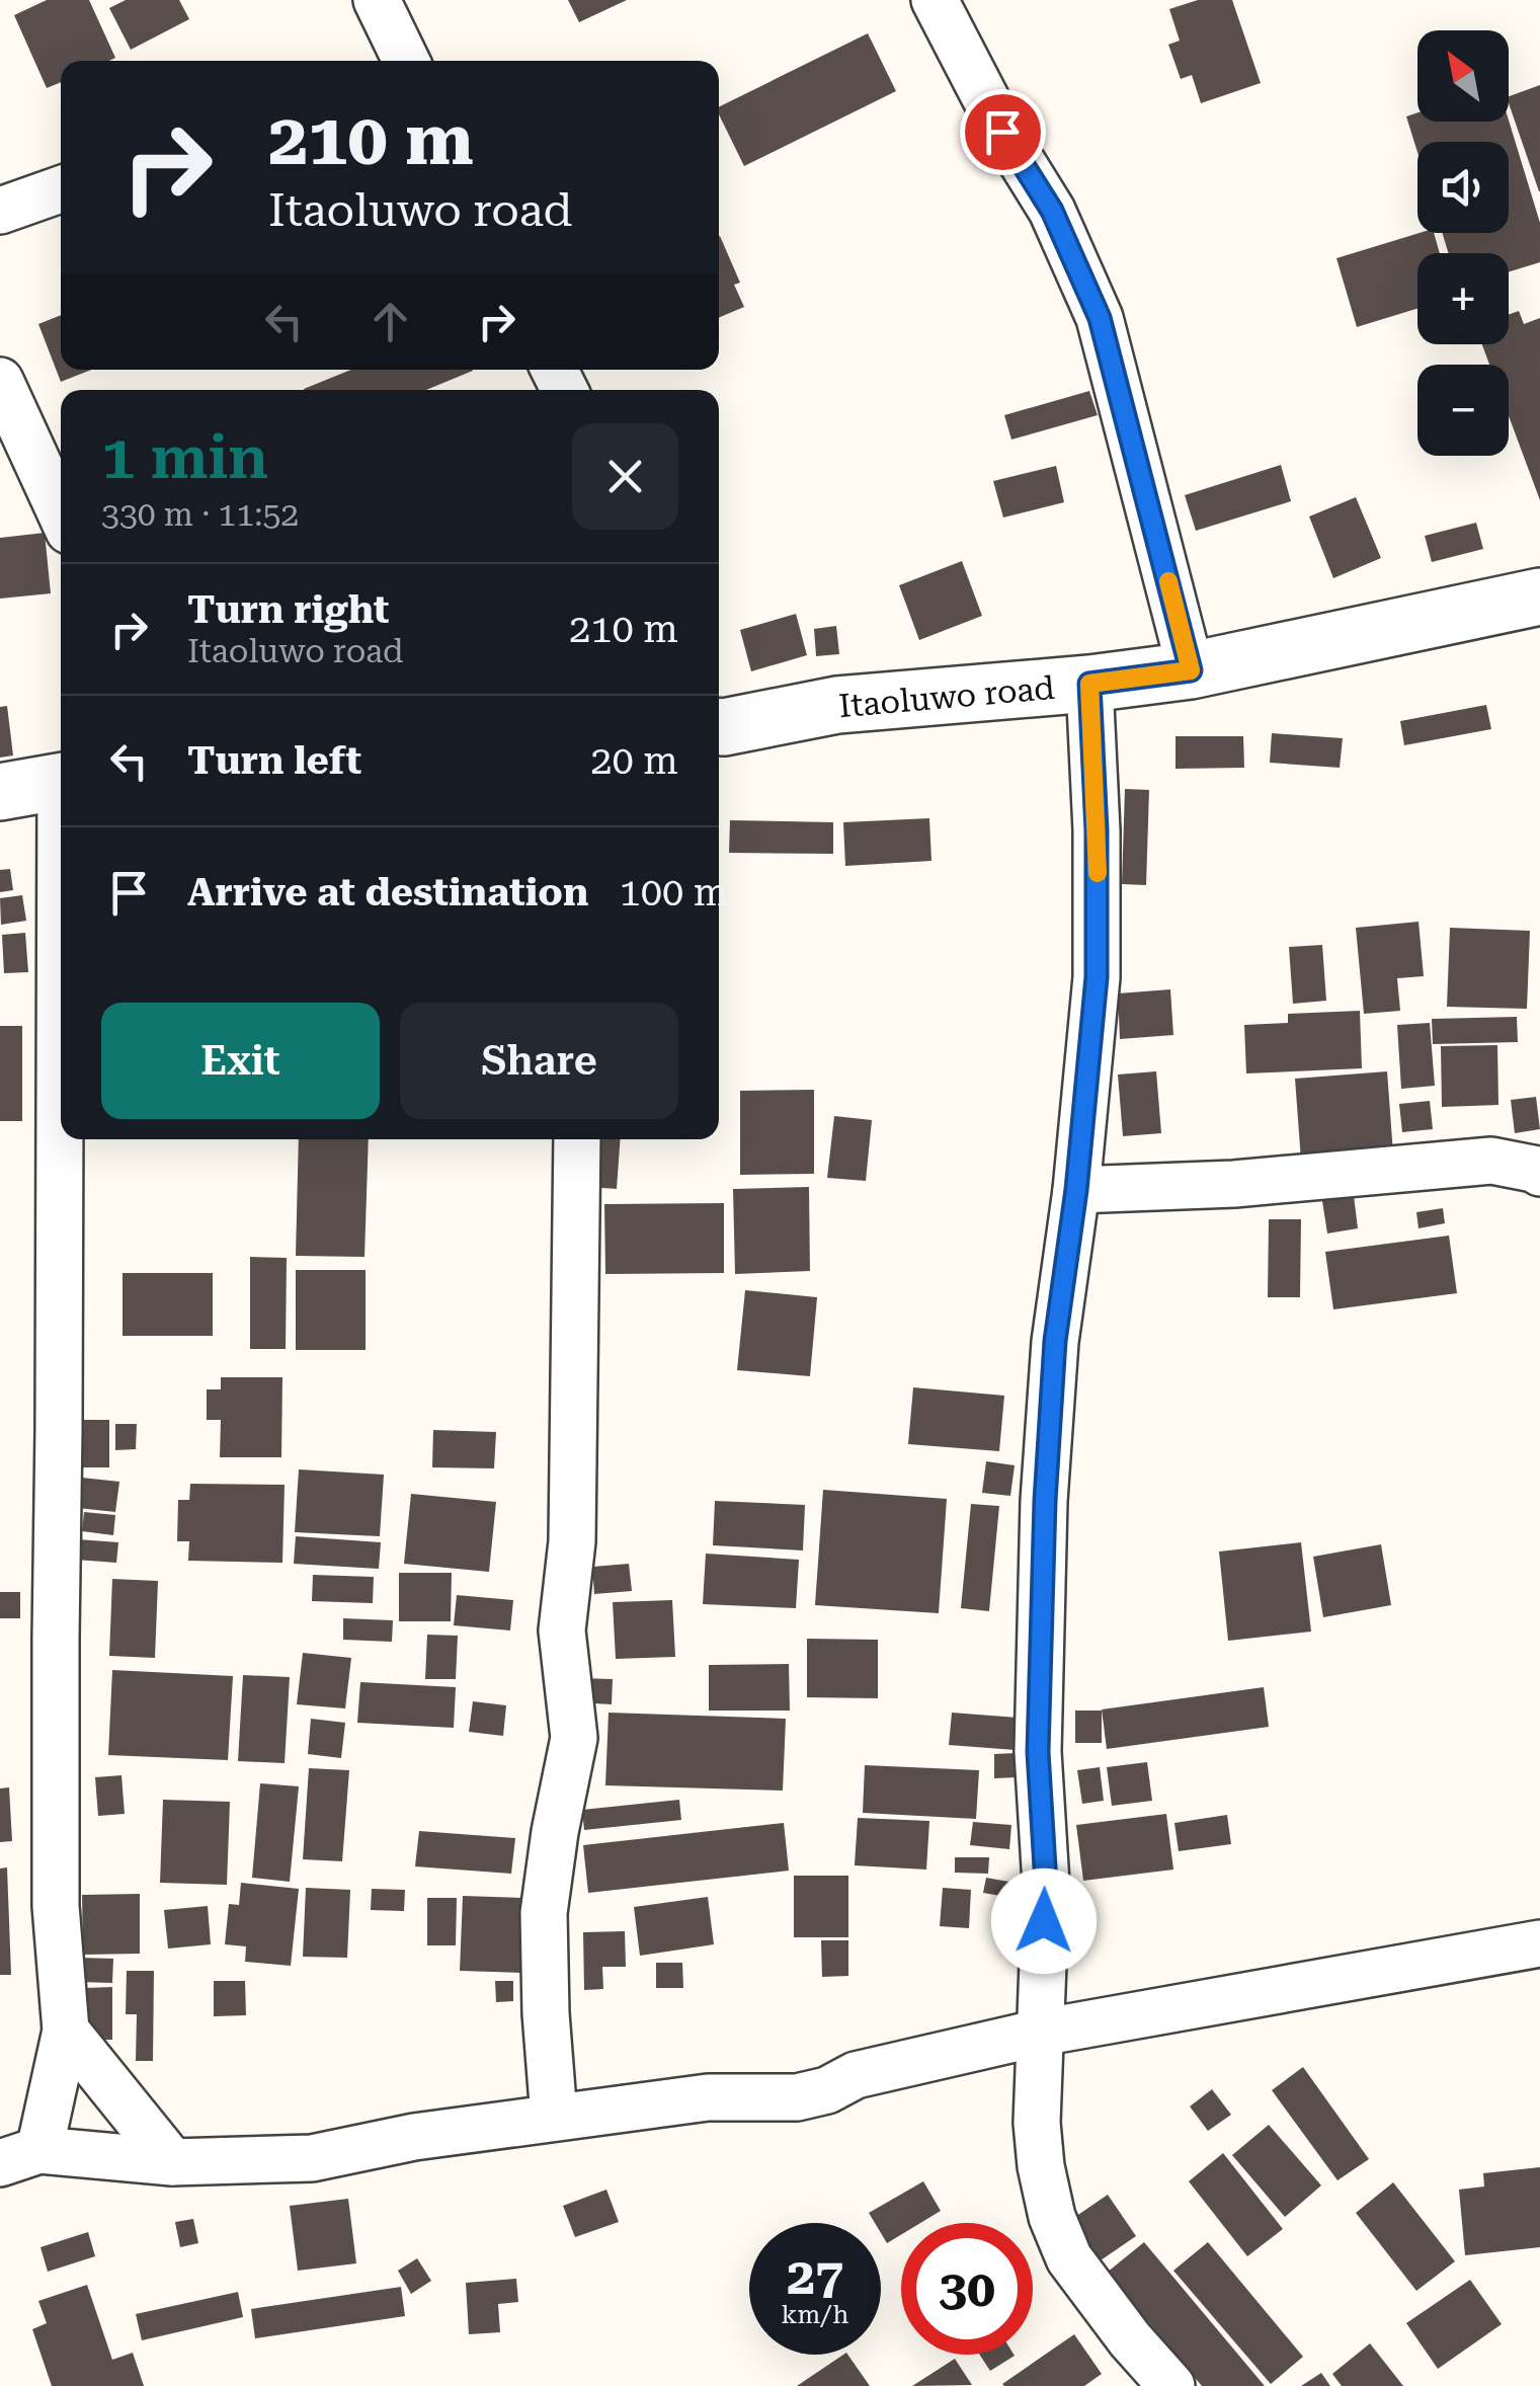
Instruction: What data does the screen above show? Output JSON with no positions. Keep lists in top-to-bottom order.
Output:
{
  "streets": {
    "street": ["Itaoluwo road"]
  },
  "north": "top left",
  "page": {
    "map_buttons": ["+", "−"],
    "turn": ["210 m", "Itaoluwo road"],
    "heading": ["1 min", "330 m · 11:52"],
    "list": [
      {
        "name": "Turn right",
        "note": "Itaoluwo road",
        "value": "210 m"
      },
      {
        "name": "Turn left",
        "value": "20 m"
      },
      {
        "name": "Arrive at destination",
        "value": "100 m"
      }
    ],
    "buttons": ["Exit", "Share"],
    "speed": "27 km/h",
    "limit": "30"
  }
}
